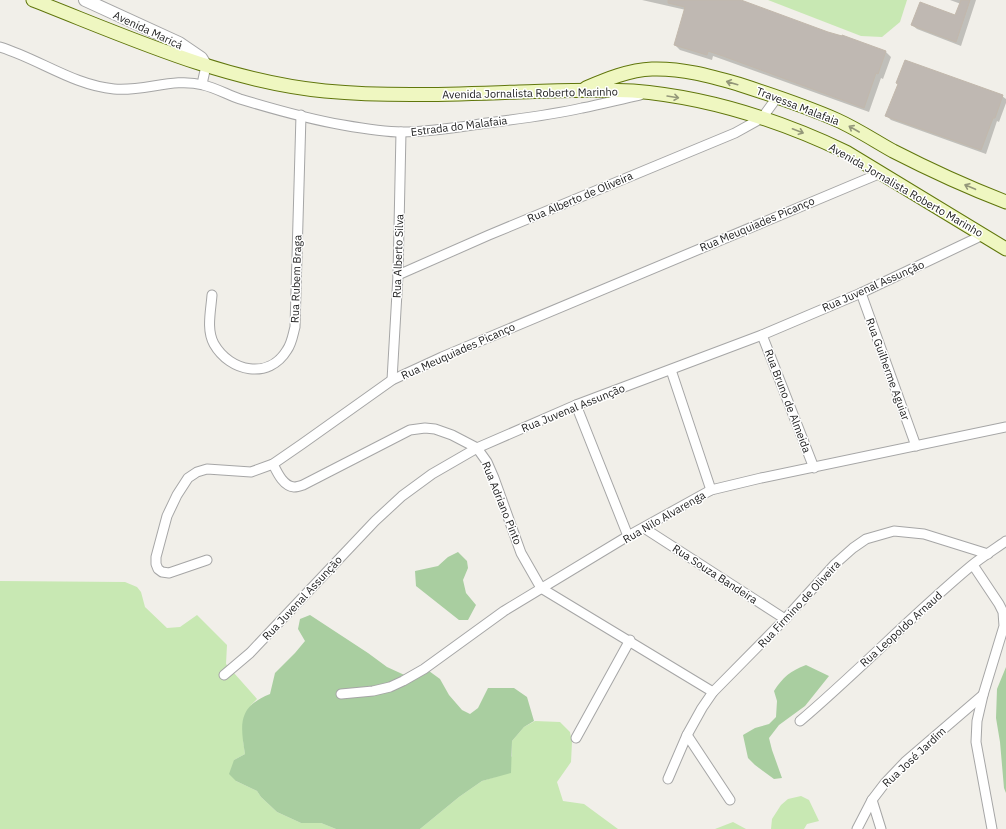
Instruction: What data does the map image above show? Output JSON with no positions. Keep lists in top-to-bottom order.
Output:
{
  "streets": {
    "main road": ["Avenida Jornalista Roberto Marinho", "Travessa Malafaia"],
    "street": [
      "Avenida Maricá",
      "Estrada do Malafaia",
      "Rua Alberto de Oliveira",
      "Rua Meuquiades Picanço",
      "Rua Alberto Silva",
      "Rua Rubem Braga",
      "Rua Juvenal Assunção",
      "Rua Guilherme Aguiar",
      "Rua Bruno de Almeida",
      "Rua Adriano Pinto",
      "Rua Nilo Alvarenga",
      "Rua Souza Bandeira",
      "Rua Firmino de Oliveira",
      "Rua Leopoldo Arnaud",
      "Rua José Jardim"
    ]
  },
  "crossings": [
    ["Avenida Maricá", "Avenida Jornalista Roberto Marinho"],
    ["Avenida Jornalista Roberto Marinho", "Travessa Malafaia"],
    ["Avenida Jornalista Roberto Marinho", "Estrada do Malafaia"],
    ["Avenida Jornalista Roberto Marinho", "Rua Alberto de Oliveira"],
    ["Avenida Jornalista Roberto Marinho", "Rua Meuquiades Picanço"],
    ["Avenida Jornalista Roberto Marinho", "Rua Juvenal Assunção"],
    ["Estrada do Malafaia", "Rua Alberto Silva"],
    ["Estrada do Malafaia", "Rua Rubem Braga"],
    ["Rua Alberto de Oliveira", "Rua Alberto Silva"],
    ["Rua Meuquiades Picanço", "Rua Alberto Silva"],
    ["Rua Meuquiades Picanço", "Rua Adriano Pinto"],
    ["Rua Juvenal Assunção", "Rua Guilherme Aguiar"],
    ["Rua Juvenal Assunção", "Rua Bruno de Almeida"],
    ["Rua Juvenal Assunção", "Rua Adriano Pinto"],
    ["Rua Guilherme Aguiar", "Rua Nilo Alvarenga"],
    ["Rua Bruno de Almeida", "Rua Nilo Alvarenga"],
    ["Rua Adriano Pinto", "Rua Nilo Alvarenga"],
    ["Rua Adriano Pinto", "Rua Firmino de Oliveira"],
    ["Rua Nilo Alvarenga", "Rua Souza Bandeira"],
    ["Rua Souza Bandeira", "Rua Firmino de Oliveira"],
    ["Rua Firmino de Oliveira", "Rua Leopoldo Arnaud"]
  ],
  "one_way": ["Travessa Malafaia"]
}
